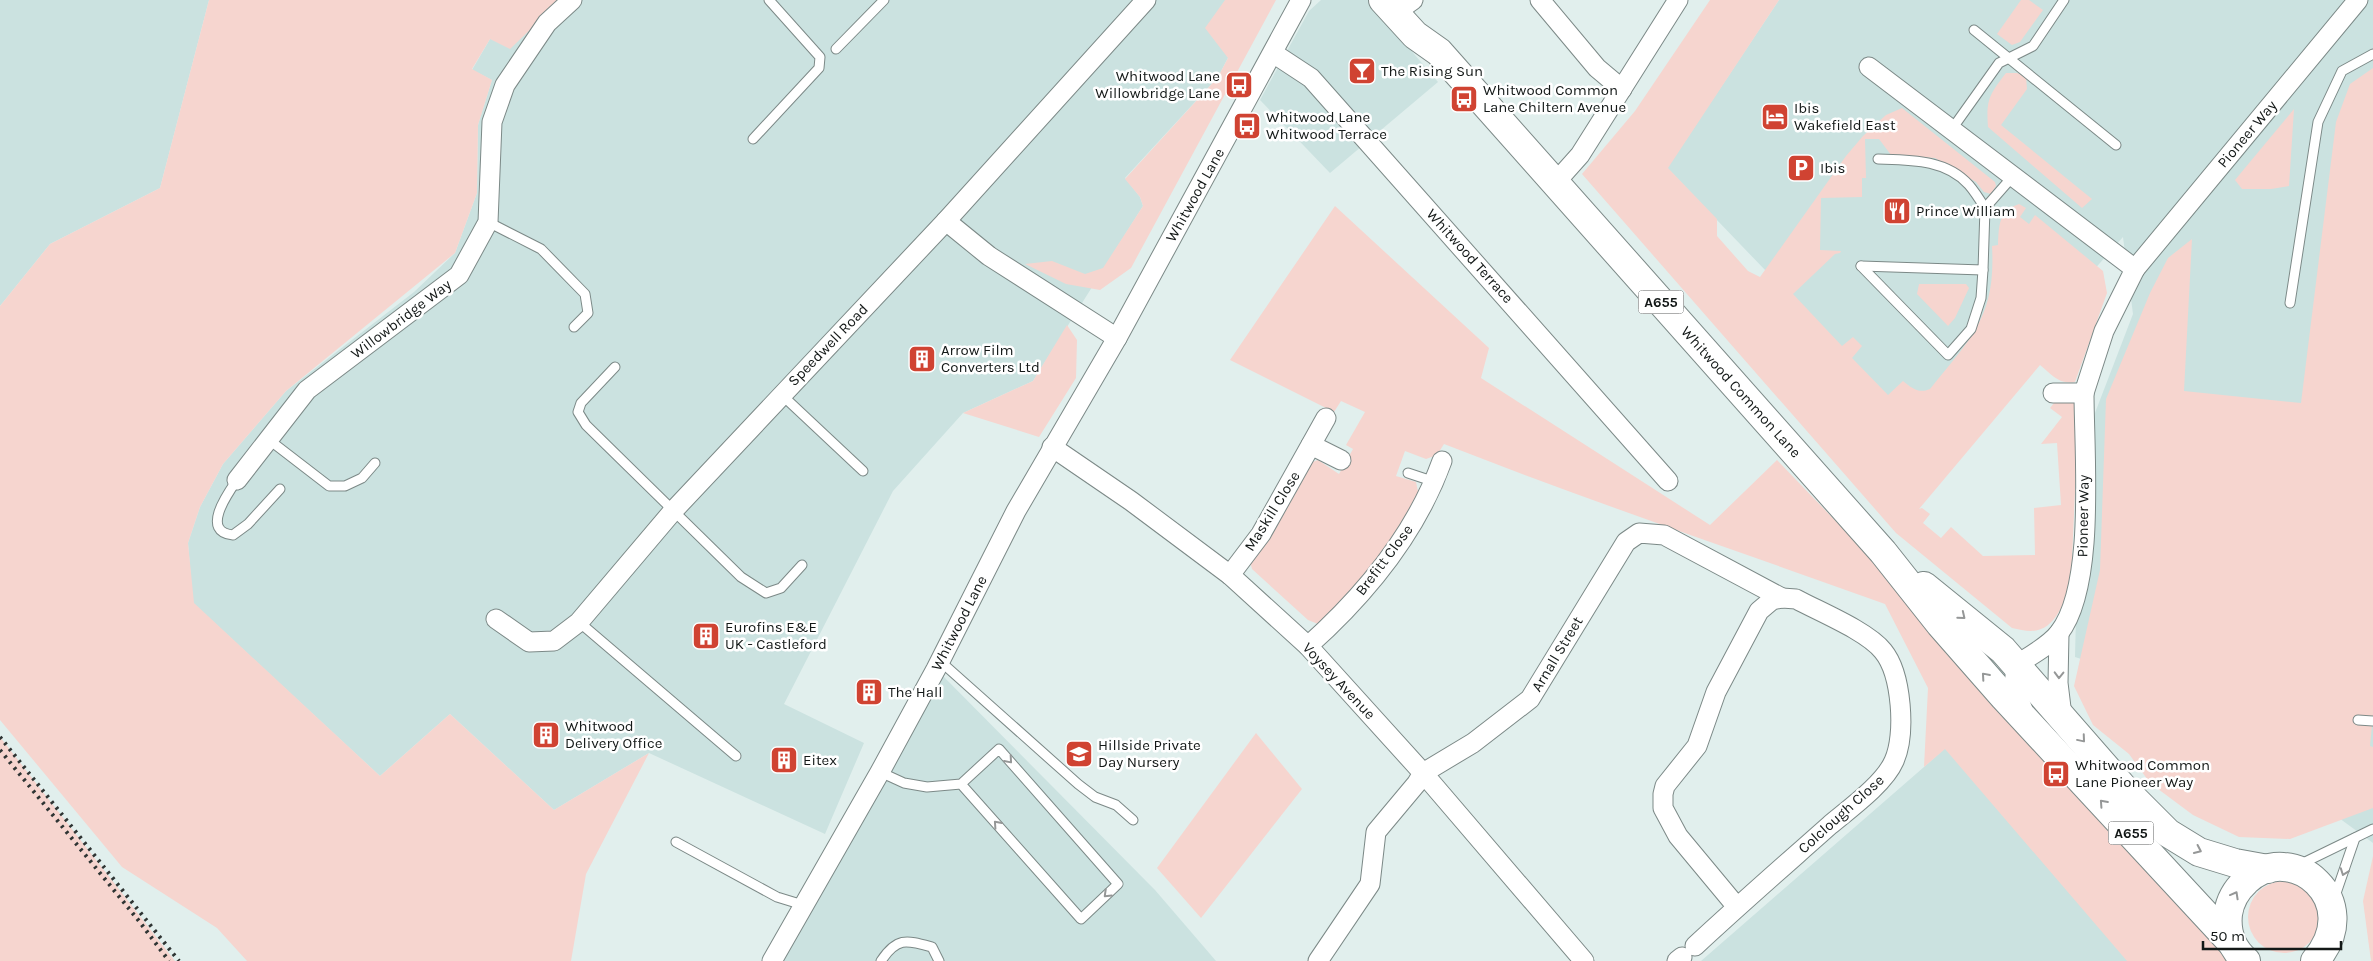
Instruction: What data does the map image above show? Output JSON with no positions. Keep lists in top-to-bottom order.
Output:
{
  "streets": {
    "main road": ["A655", "Whitwood Common Lane"],
    "street": [
      "Pioneer Way",
      "Whitwood Lane",
      "Whitwood Terrace",
      "Willowbridge Way",
      "Speedwell Road",
      "Maskill Close",
      "Brefitt Close",
      "Arnall Street",
      "Voysey Avenue",
      "Colclough Close"
    ]
  },
  "crossings": [
    ["Pioneer Way", "Whitwood Common Lane"],
    ["Whitwood Lane", "Whitwood Terrace"],
    ["Whitwood Lane", "Voysey Avenue"],
    ["A655", "Whitwood Common Lane"],
    ["Maskill Close", "Voysey Avenue"],
    ["Brefitt Close", "Voysey Avenue"],
    ["Arnall Street", "Voysey Avenue"],
    ["Arnall Street", "Colclough Close"]
  ],
  "places": {
    "bar": ["The Rising Sun"],
    "bus stop": [
      "Whitwood Lane Willowbridge Lane",
      "Whitwood Common Lane Chiltern Avenue",
      "Whitwood Lane Whitwood Terrace",
      "Whitwood Common Lane Pioneer Way"
    ],
    "hotel": ["Ibis Wakefield East"],
    "parking": ["Ibis"],
    "restaurant": ["Prince William"],
    "building": [
      "Arrow Film Converters Ltd",
      "Eurofins E&E UK - Castleford",
      "The Hall",
      "Whitwood Delivery Office",
      "Eitex"
    ],
    "school or university": ["Hillside Private Day Nursery"]
  },
  "scale_bar": "50 m"
}
